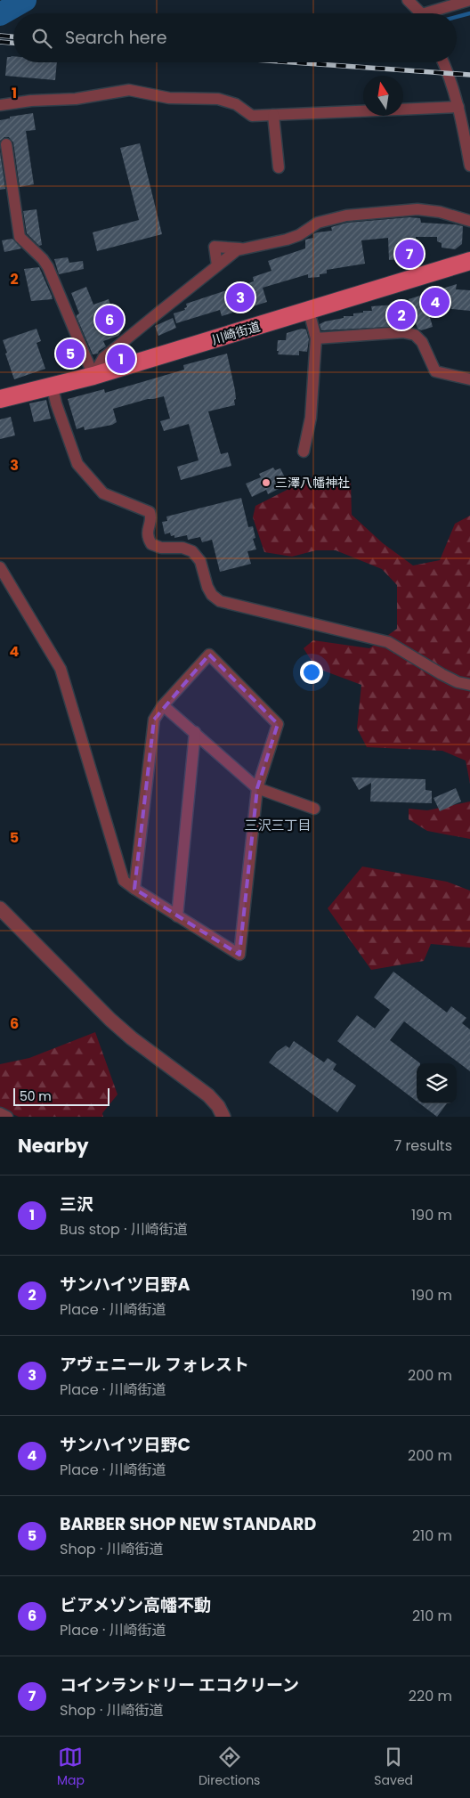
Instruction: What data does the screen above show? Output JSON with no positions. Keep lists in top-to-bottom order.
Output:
{
  "streets": {
    "main road": ["川崎街道"]
  },
  "districts": ["三沢三丁目"],
  "places": ["三澤八幡神社"],
  "scale_bar": "50 m",
  "north": "top",
  "page": {
    "search": "Search here",
    "pins": [
      "7",
      "3",
      "4",
      "2",
      "6",
      "5",
      "1"
    ],
    "scale": "50 m",
    "heading": ["Nearby", "7 results"],
    "list": [
      {
        "mark": "1",
        "name": "三沢",
        "note": "Bus stop · 川崎街道",
        "value": "190 m"
      },
      {
        "mark": "2",
        "name": "サンハイツ日野A",
        "note": "Place · 川崎街道",
        "value": "190 m"
      },
      {
        "mark": "3",
        "name": "アヴェニール フォレスト",
        "note": "Place · 川崎街道",
        "value": "200 m"
      },
      {
        "mark": "4",
        "name": "サンハイツ日野C",
        "note": "Place · 川崎街道",
        "value": "200 m"
      },
      {
        "mark": "5",
        "name": "BARBER SHOP NEW STANDARD",
        "note": "Shop · 川崎街道",
        "value": "210 m"
      },
      {
        "mark": "6",
        "name": "ビアメゾン高幡不動",
        "note": "Place · 川崎街道",
        "value": "210 m"
      },
      {
        "mark": "7",
        "name": "コインランドリー エコクリーン",
        "note": "Shop · 川崎街道",
        "value": "220 m"
      }
    ],
    "nav": ["Map", "Directions", "Saved"]
  },
  "grid": {
    "rows": [
      "1",
      "2",
      "3",
      "4",
      "5",
      "6"
    ]
  }
}
